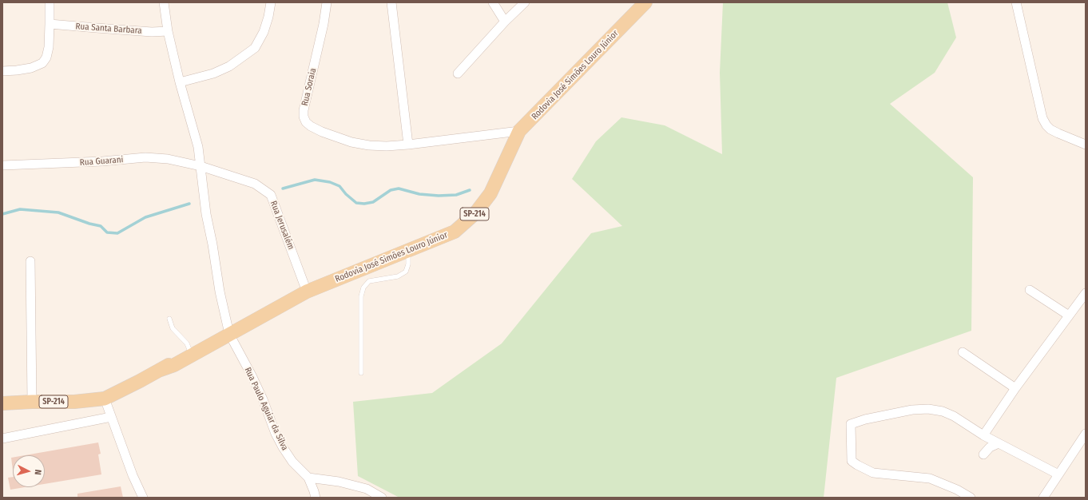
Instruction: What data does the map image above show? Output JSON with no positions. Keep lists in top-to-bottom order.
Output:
{
  "streets": {
    "main road": ["Rodovia José Simões Louro Júnior", "SP-214"],
    "street": [
      "Rua Santa Barbara",
      "Rua Soraia",
      "Rua Guarani",
      "Rua Jerusalém",
      "Rua Paulo Aguiar da Silva"
    ]
  },
  "crossings": [
    ["Rodovia José Simões Louro Júnior", "Rua Soraia"],
    ["Rodovia José Simões Louro Júnior", "Rua Jerusalém"],
    ["Rodovia José Simões Louro Júnior", "Rua Paulo Aguiar da Silva"],
    ["Rua Guarani", "Rua Jerusalém"]
  ],
  "north": "right"
}
